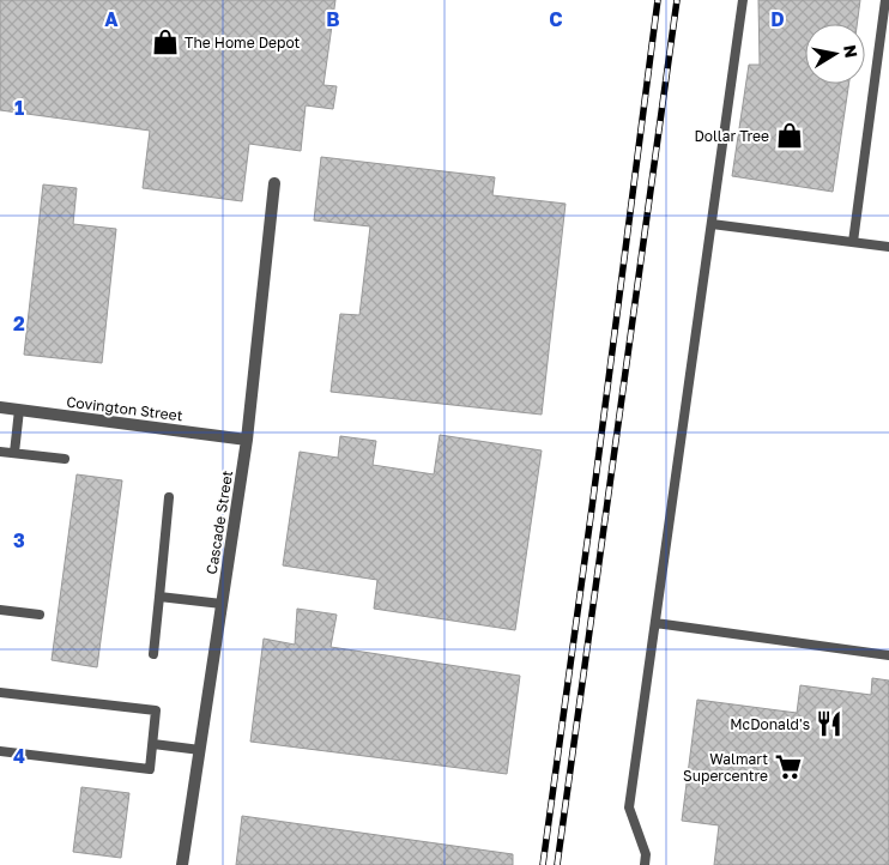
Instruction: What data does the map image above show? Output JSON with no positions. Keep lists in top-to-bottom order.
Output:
{
  "streets": {
    "street": ["Covington Street", "Cascade Street"]
  },
  "crossings": [
    ["Covington Street", "Cascade Street"]
  ],
  "places": {
    "shop": ["The Home Depot", "Dollar Tree"],
    "restaurant": ["McDonald's"],
    "supermarket": ["Walmart Supercentre"]
  },
  "north": "right",
  "grid": {
    "columns": [
      "A",
      "B",
      "C",
      "D"
    ],
    "rows": [
      "1",
      "2",
      "3",
      "4"
    ]
  }
}
